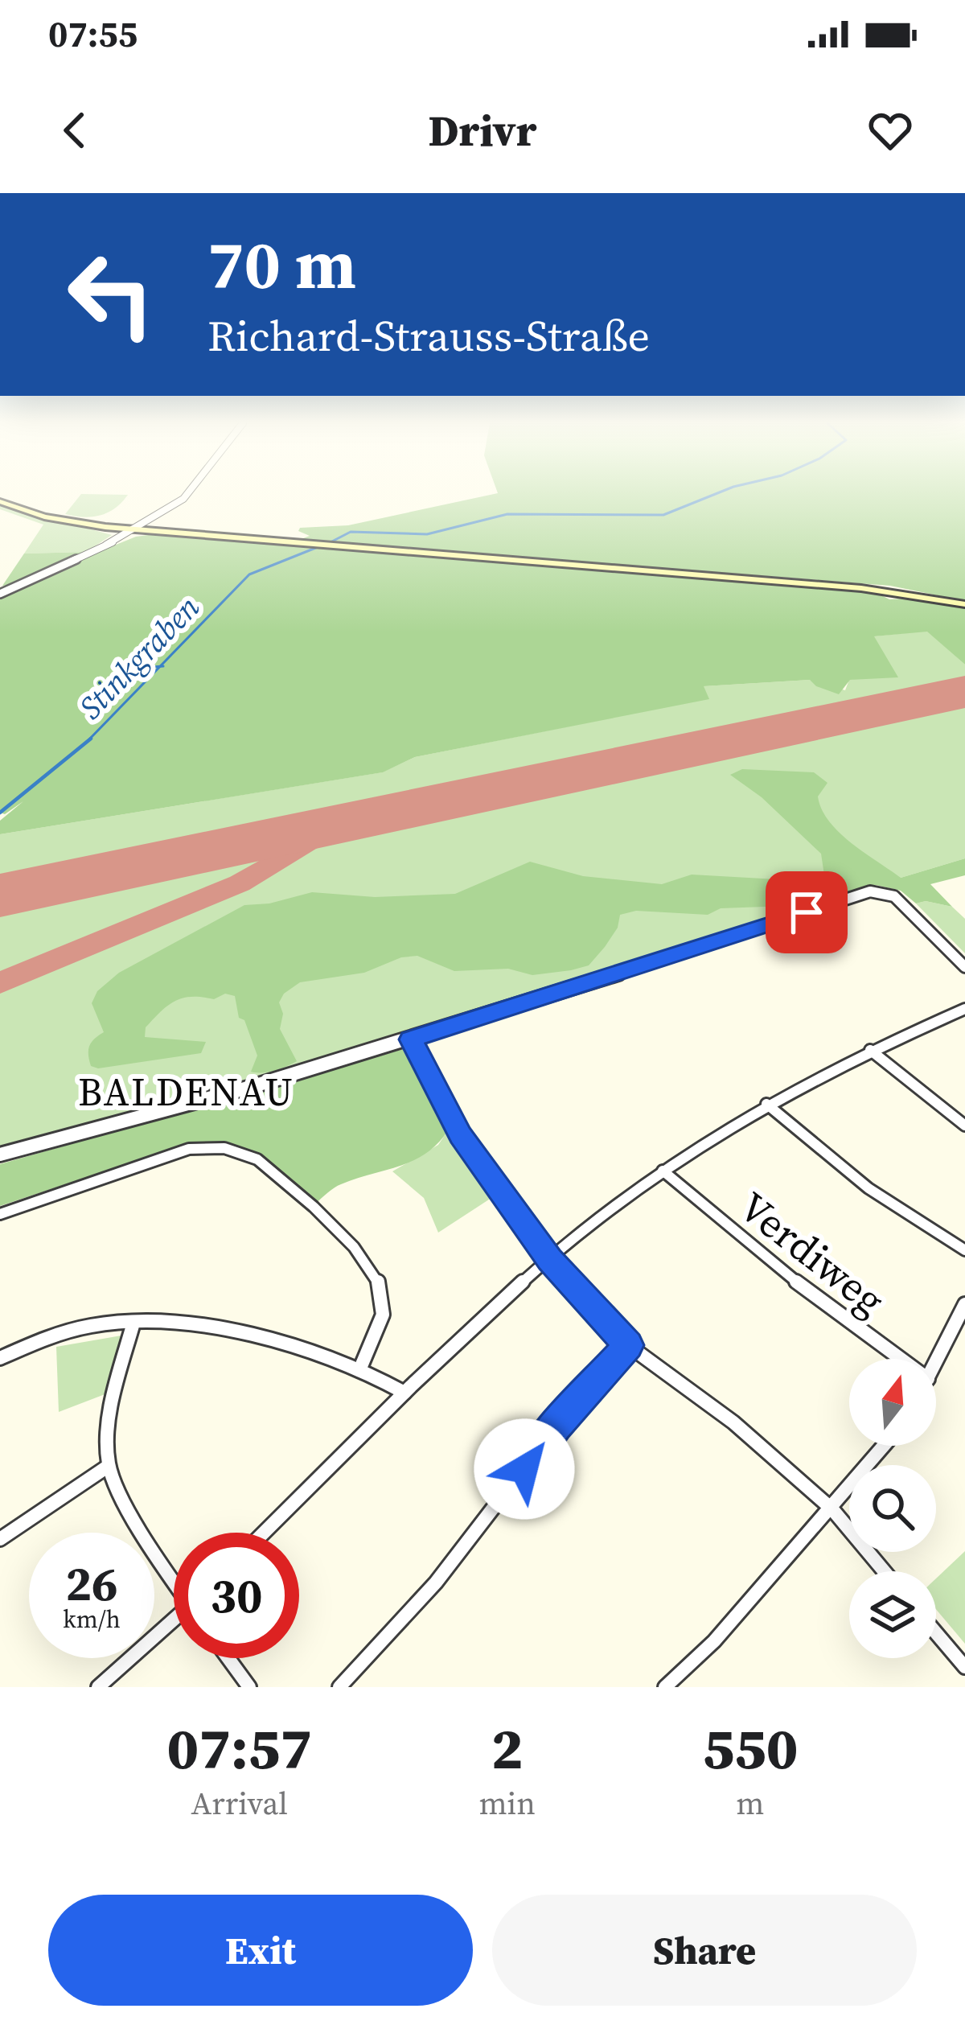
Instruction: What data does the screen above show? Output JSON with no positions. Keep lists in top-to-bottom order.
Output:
{
  "streets": {
    "street": ["Verdiweg"]
  },
  "districts": ["BALDENAU"],
  "water": ["Stinkgraben"],
  "north": "top",
  "page": {
    "status": "07:55",
    "header": "Drivr",
    "turn": ["70 m", "Richard-Strauss-Straße"],
    "speed": "26 km/h",
    "limit": "30",
    "eta": [
      "07:57",
      "Arrival",
      "2",
      "min",
      "550",
      "m"
    ],
    "buttons": ["Exit", "Share"]
  }
}
